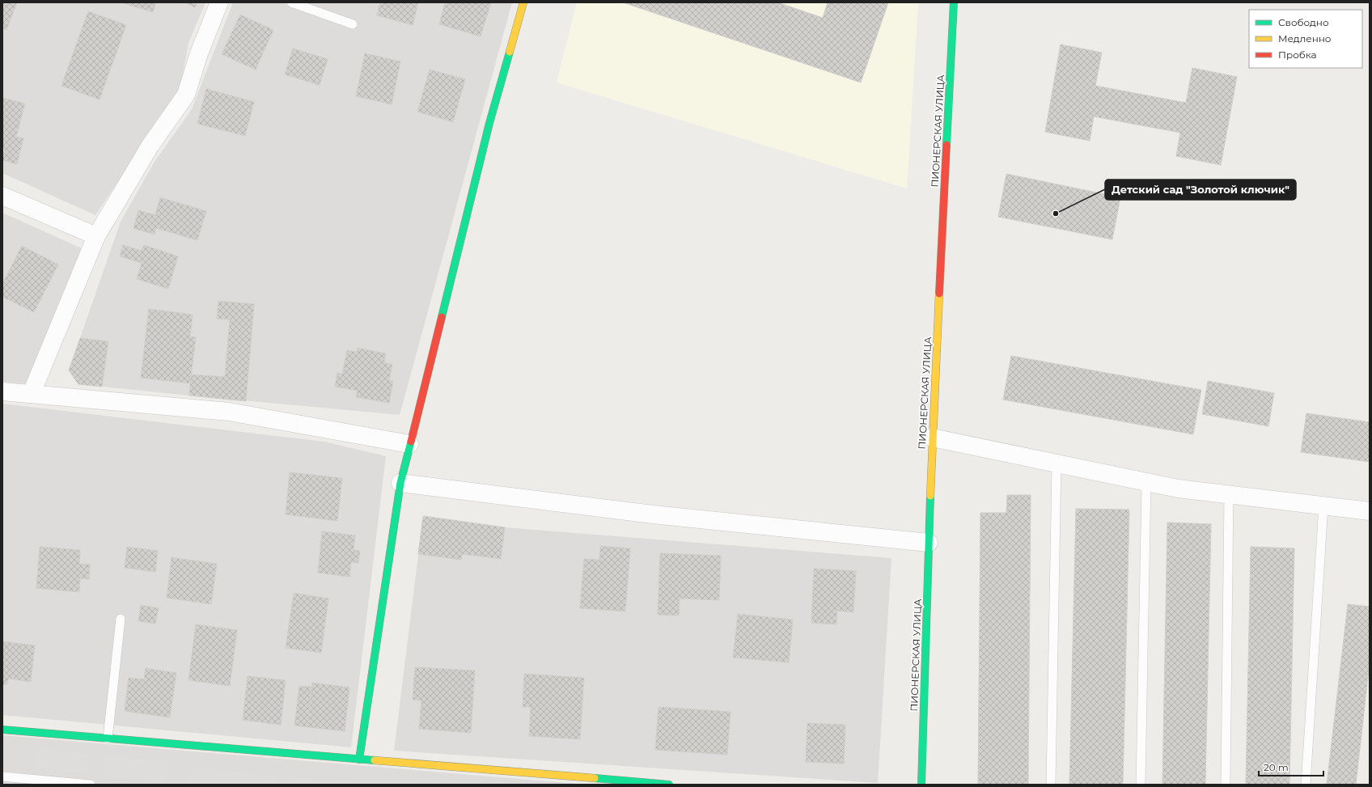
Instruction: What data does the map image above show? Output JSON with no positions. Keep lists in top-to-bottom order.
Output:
{
  "streets": {
    "street": ["ПИОНЕРСКАЯ УЛИЦА"]
  },
  "places": ["Детский сад \"Золотой ключик\""],
  "legend": ["Свободно", "Медленно", "Пробка"],
  "scale_bar": "20 m"
}
